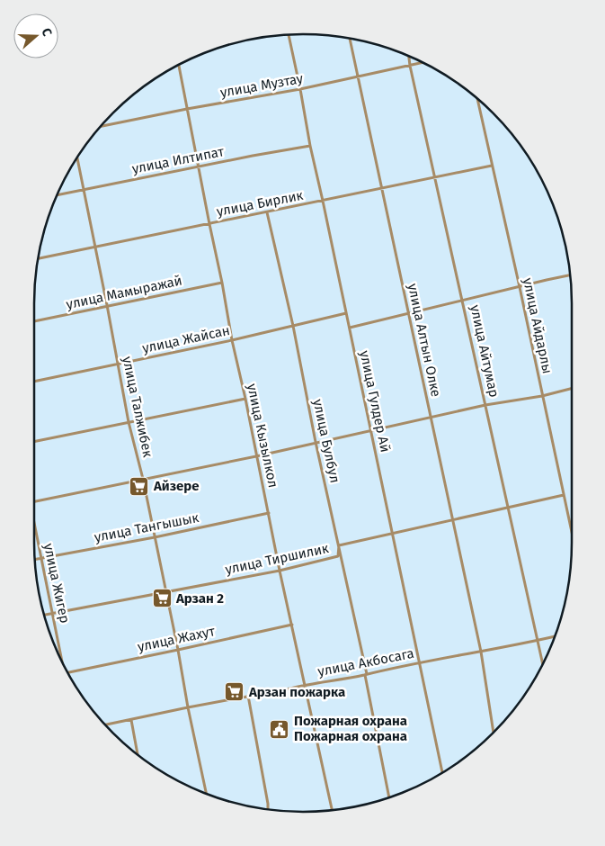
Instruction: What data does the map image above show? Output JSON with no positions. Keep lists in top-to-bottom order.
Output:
{
  "streets": {
    "street": [
      "улица Музтау",
      "улица Илтипат",
      "улица Бирлик",
      "улица Мамыражай",
      "улица Айдарлы",
      "улица Жайсан",
      "улица Алтын Олке",
      "улица Айтумар",
      "улица Гулдер Ай",
      "улица Талжибек",
      "улица Кызылкол",
      "улица Булбул",
      "улица Тангышык",
      "улица Тиршилик",
      "улица Жигер",
      "улица Жахут",
      "улица Акбосага"
    ]
  },
  "crossings": [
    ["улица Музтау", "улица Алтын Олке"],
    ["улица Музтау", "улица Айтумар"],
    ["улица Музтау", "улица Гулдер Ай"],
    ["улица Музтау", "улица Кызылкол"],
    ["улица Илтипат", "улица Гулдер Ай"],
    ["улица Илтипат", "улица Талжибек"],
    ["улица Илтипат", "улица Кызылкол"],
    ["улица Бирлик", "улица Айдарлы"],
    ["улица Бирлик", "улица Алтын Олке"],
    ["улица Бирлик", "улица Айтумар"],
    ["улица Бирлик", "улица Гулдер Ай"],
    ["улица Бирлик", "улица Талжибек"],
    ["улица Бирлик", "улица Кызылкол"],
    ["улица Бирлик", "улица Булбул"],
    ["улица Мамыражай", "улица Талжибек"],
    ["улица Мамыражай", "улица Кызылкол"],
    ["улица Айдарлы", "улица Тиршилик"],
    ["улица Жайсан", "улица Гулдер Ай"],
    ["улица Жайсан", "улица Талжибек"],
    ["улица Жайсан", "улица Кызылкол"],
    ["улица Жайсан", "улица Булбул"],
    ["улица Алтын Олке", "улица Тиршилик"],
    ["улица Алтын Олке", "улица Акбосага"],
    ["улица Айтумар", "улица Тиршилик"],
    ["улица Айтумар", "улица Акбосага"],
    ["улица Гулдер Ай", "улица Тиршилик"],
    ["улица Гулдер Ай", "улица Акбосага"],
    ["улица Талжибек", "улица Тангышык"],
    ["улица Талжибек", "улица Тиршилик"],
    ["улица Талжибек", "улица Жахут"],
    ["улица Талжибек", "улица Акбосага"],
    ["улица Кызылкол", "улица Тангышык"],
    ["улица Кызылкол", "улица Тиршилик"],
    ["улица Кызылкол", "улица Жахут"],
    ["улица Кызылкол", "улица Акбосага"],
    ["улица Булбул", "улица Тиршилик"],
    ["улица Булбул", "улица Акбосага"],
    ["улица Тангышык", "улица Жигер"],
    ["улица Тиршилик", "улица Жигер"]
  ],
  "places": {
    "supermarket": ["Айзере", "Арзан 2", "Арзан пожарка"],
    "public building": ["Пожарная охрана Пожарная охрана"]
  },
  "north": "right"
}
